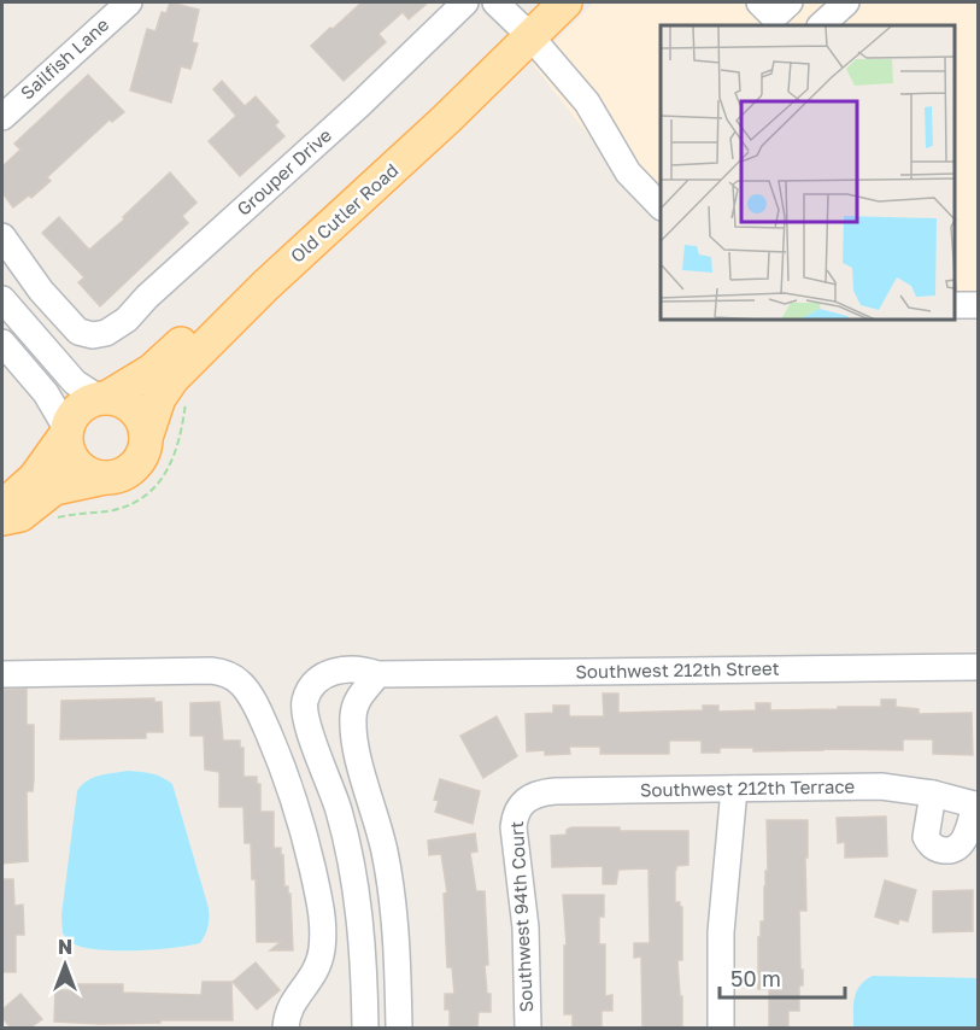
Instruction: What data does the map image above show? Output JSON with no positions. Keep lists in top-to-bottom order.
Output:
{
  "streets": {
    "main road": ["Old Cutler Road"],
    "street": [
      "Sailfish Lane",
      "Grouper Drive",
      "Southwest 212th Street",
      "Southwest 212th Terrace",
      "Southwest 94th Court"
    ]
  },
  "crossings": [
    ["Southwest 212th Terrace", "Southwest 94th Court"]
  ],
  "scale_bar": "50 m",
  "north": "top"
}
